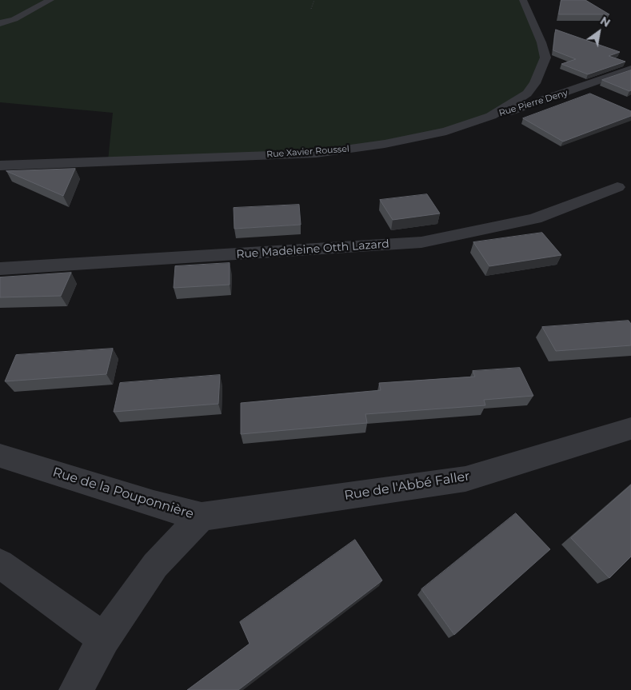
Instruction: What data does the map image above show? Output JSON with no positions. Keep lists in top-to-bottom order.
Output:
{
  "streets": {
    "street": [
      "Rue Pierre Deny",
      "Rue Xavier Roussel",
      "Rue Madeleine Otth Lazard",
      "Rue de l'Abbé Faller",
      "Rue de la Pouponnière"
    ]
  },
  "crossings": [
    ["Rue Pierre Deny", "Rue Xavier Roussel"],
    ["Rue de l'Abbé Faller", "Rue de la Pouponnière"]
  ],
  "north": "top right"
}
